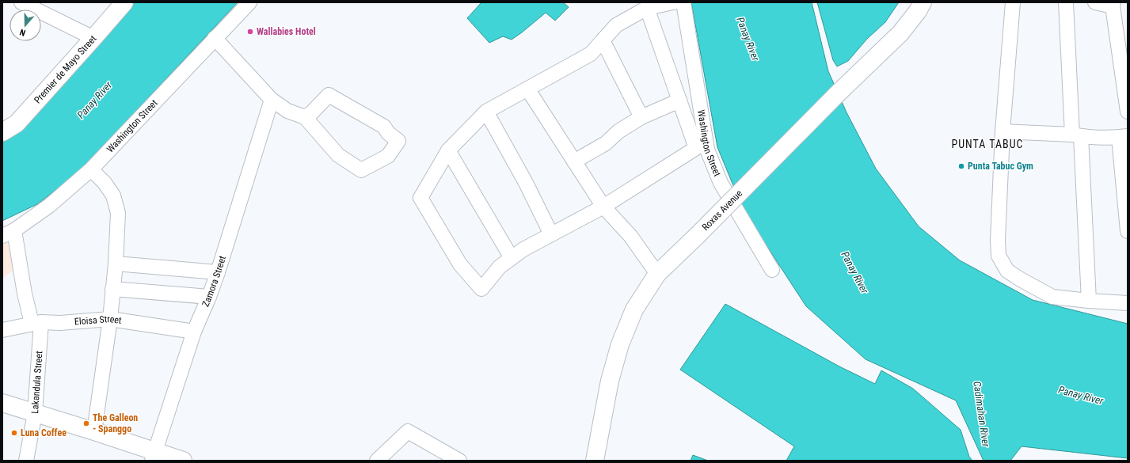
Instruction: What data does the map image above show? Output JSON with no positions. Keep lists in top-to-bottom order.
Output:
{
  "streets": {
    "main road": ["Premier de Mayo Street", "Roxas Avenue"],
    "street": [
      "Washington Street",
      "Zamora Street",
      "Eloisa Street",
      "Lakandula Street"
    ]
  },
  "crossings": [
    ["Washington Street", "Lakandula Street"],
    ["Zamora Street", "Eloisa Street"],
    ["Eloisa Street", "Lakandula Street"]
  ],
  "districts": ["PUNTA TABUC"],
  "water": ["Panay River", "Cadimahan River"],
  "places": [
    "Wallabies Hotel",
    "Punta Tabuc Gym",
    "The Galleon - Spanggo",
    "Luna Coffee"
  ],
  "north": "bottom"
}
